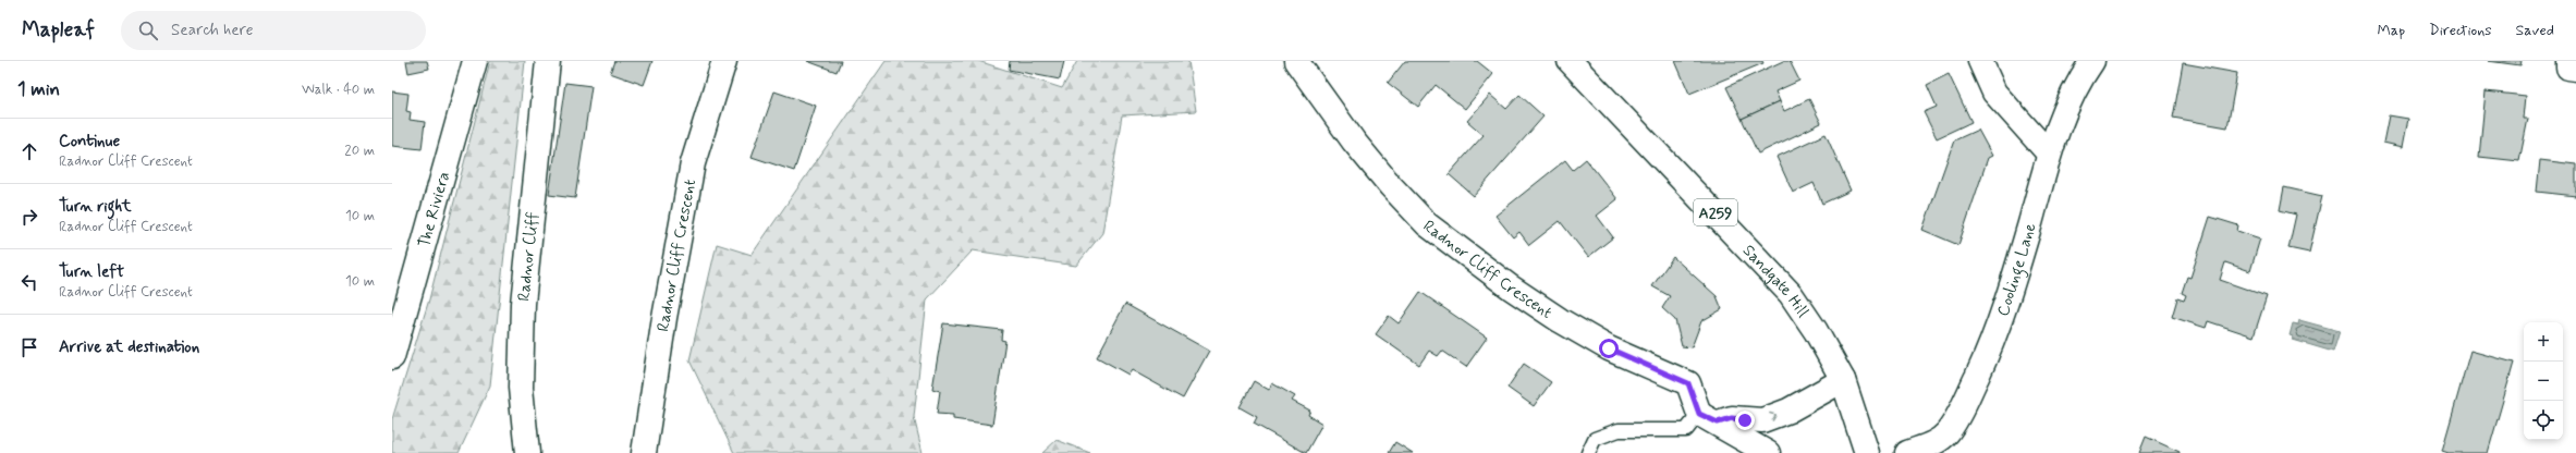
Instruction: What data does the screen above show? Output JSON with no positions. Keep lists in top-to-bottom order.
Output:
{
  "streets": {
    "main road": [
      "The Riviera",
      "A259",
      "Radnor Cliff Crescent",
      "Radnor Cliff",
      "Coolinge Lane",
      "Sandgate Hill"
    ]
  },
  "page": {
    "header": "Mapleaf",
    "search": "Search here",
    "nav": ["Map", "Directions", "Saved"],
    "heading": ["1 min", "Walk · 40 m"],
    "list": [
      ["Continue", "Radnor Cliff Crescent", "20 m"],
      ["Turn right", "Radnor Cliff Crescent", "10 m"],
      ["Turn left", "Radnor Cliff Crescent", "10 m"],
      "Arrive at destination"
    ],
    "map_buttons": ["+", "−"]
  }
}
